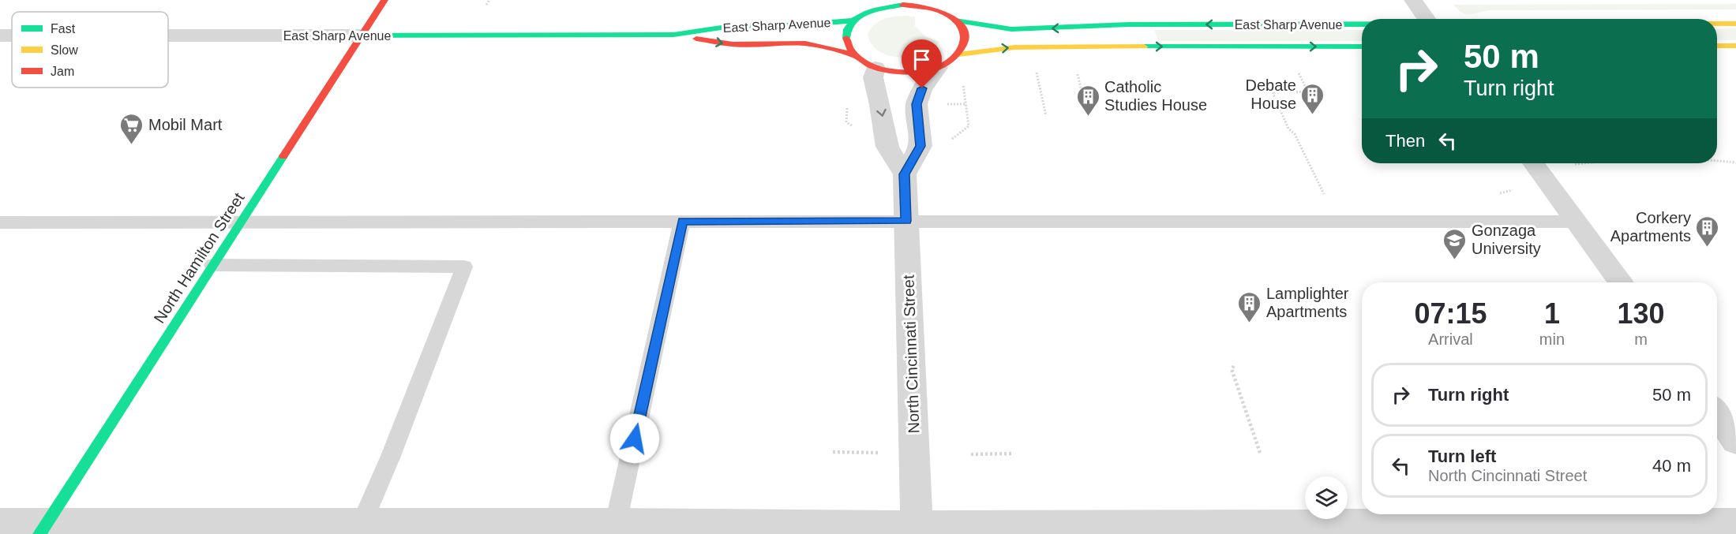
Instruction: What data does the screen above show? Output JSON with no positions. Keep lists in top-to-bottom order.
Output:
{
  "streets": {
    "street": ["East Sharp Avenue", "North Hamilton Street", "North Cincinnati Street"]
  },
  "crossings": [
    ["East Sharp Avenue", "North Hamilton Street"]
  ],
  "places": {
    "building": [
      "Debate House",
      "Catholic Studies House",
      "Corkery Apartments",
      "Lamplighter Apartments"
    ],
    "supermarket": ["Mobil Mart"],
    "school or university": ["Gonzaga University"]
  },
  "legend": ["Fast", "Slow", "Jam"],
  "page": {
    "turn": ["50 m", "Turn right"],
    "then": "Then",
    "eta": [
      "07:15",
      "Arrival",
      "1",
      "min",
      "130",
      "m"
    ],
    "list": [
      {
        "name": "Turn right",
        "value": "50 m"
      },
      {
        "name": "Turn left",
        "note": "North Cincinnati Street",
        "value": "40 m"
      }
    ]
  }
}
